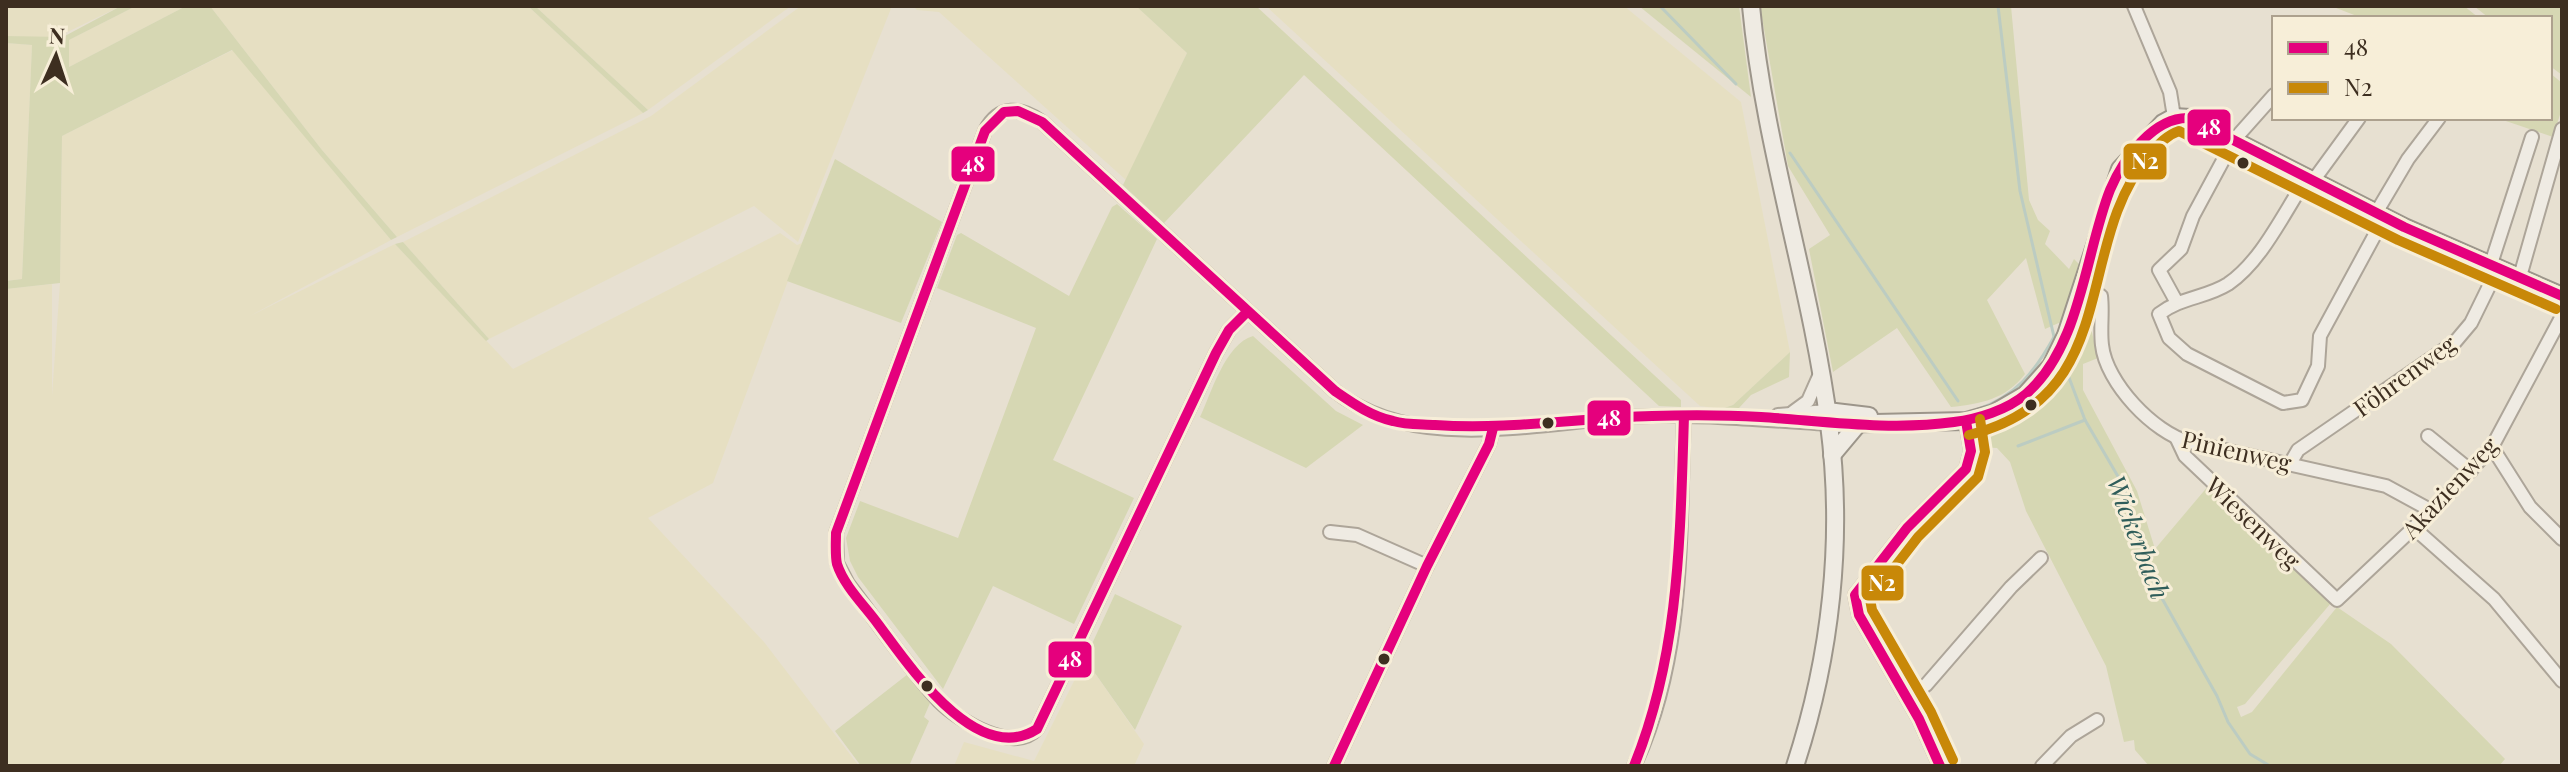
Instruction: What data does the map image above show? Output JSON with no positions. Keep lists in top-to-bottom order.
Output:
{
  "streets": {
    "street": [
      "Föhrenweg",
      "Pinienweg",
      "Akazienweg",
      "Wiesenweg"
    ]
  },
  "crossings": [
    ["Föhrenweg", "Pinienweg"],
    ["Pinienweg", "Akazienweg"],
    ["Pinienweg", "Wiesenweg"],
    ["Akazienweg", "Wiesenweg"]
  ],
  "water": ["Wickerbach"],
  "lines": ["transit line 48", "transit line N2"],
  "legend": ["48", "N2"],
  "north": "top"
}
